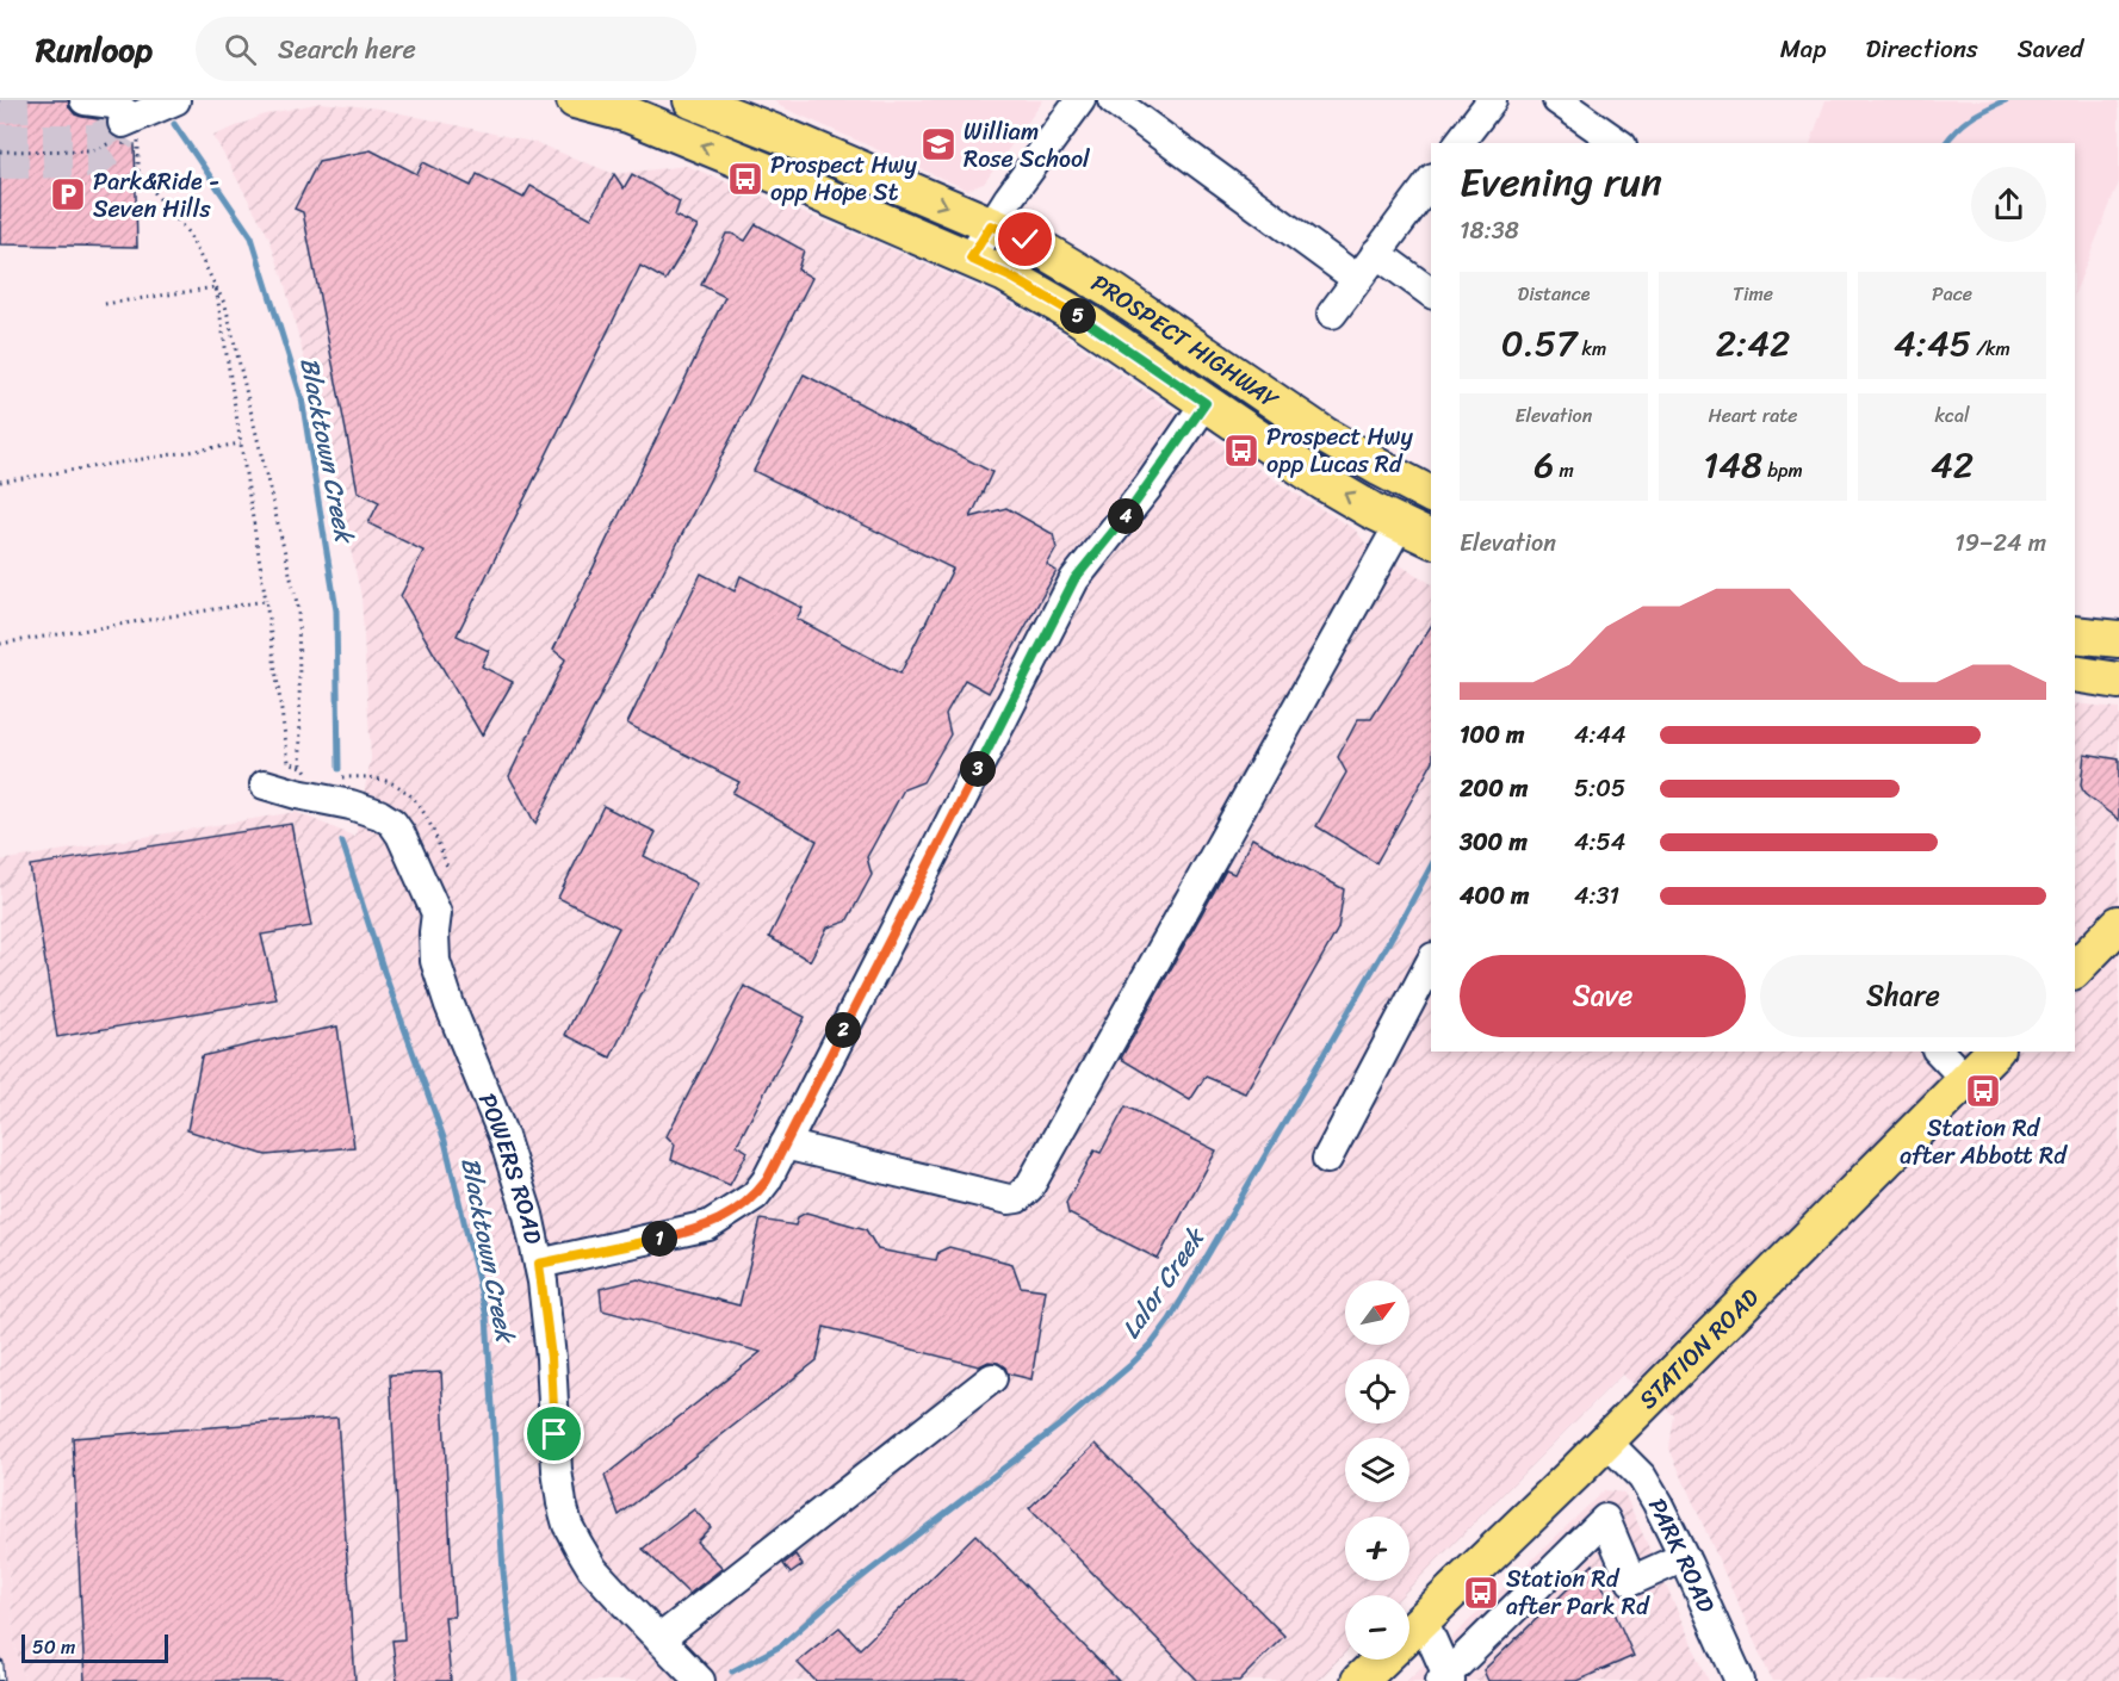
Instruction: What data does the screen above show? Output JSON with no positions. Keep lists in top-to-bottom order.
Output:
{
  "streets": {
    "main road": ["PROSPECT HIGHWAY", "STATION ROAD"],
    "street": ["POWERS ROAD", "PARK ROAD"]
  },
  "crossings": [
    ["STATION ROAD", "PARK ROAD"]
  ],
  "water": ["Blacktown Creek", "Lalor Creek"],
  "places": {
    "school or university": ["William Rose School"],
    "bus stop": [
      "Prospect Hwy opp Hope St",
      "Prospect Hwy opp Lucas Rd",
      "Station Rd after Abbott Rd",
      "Station Rd after Park Rd"
    ],
    "parking": ["Park&Ride - Seven Hills"]
  },
  "scale_bar": "50 m",
  "north": "top right",
  "page": {
    "header": "Runloop",
    "search": "Search here",
    "nav": ["Map", "Directions", "Saved"],
    "heading": ["Evening run", "18:38"],
    "stats": [
      ["Distance", "0.57 km"],
      ["Time", "2:42"],
      ["Pace", "4:45 /km"],
      ["Elevation", "6 m"],
      ["Heart rate", "148 bpm"],
      ["kcal", "42"]
    ],
    "pins": [
      "5",
      "4",
      "3",
      "2",
      "1"
    ],
    "chart": ["Elevation", "19–24 m"],
    "list": [
      {
        "name": "100 m",
        "note": "4:44"
      },
      {
        "name": "200 m",
        "note": "5:05"
      },
      {
        "name": "300 m",
        "note": "4:54"
      },
      {
        "name": "400 m",
        "note": "4:31"
      }
    ],
    "buttons": ["Save", "Share"],
    "map_buttons": ["+", "−"],
    "scale": "50 m"
  }
}
